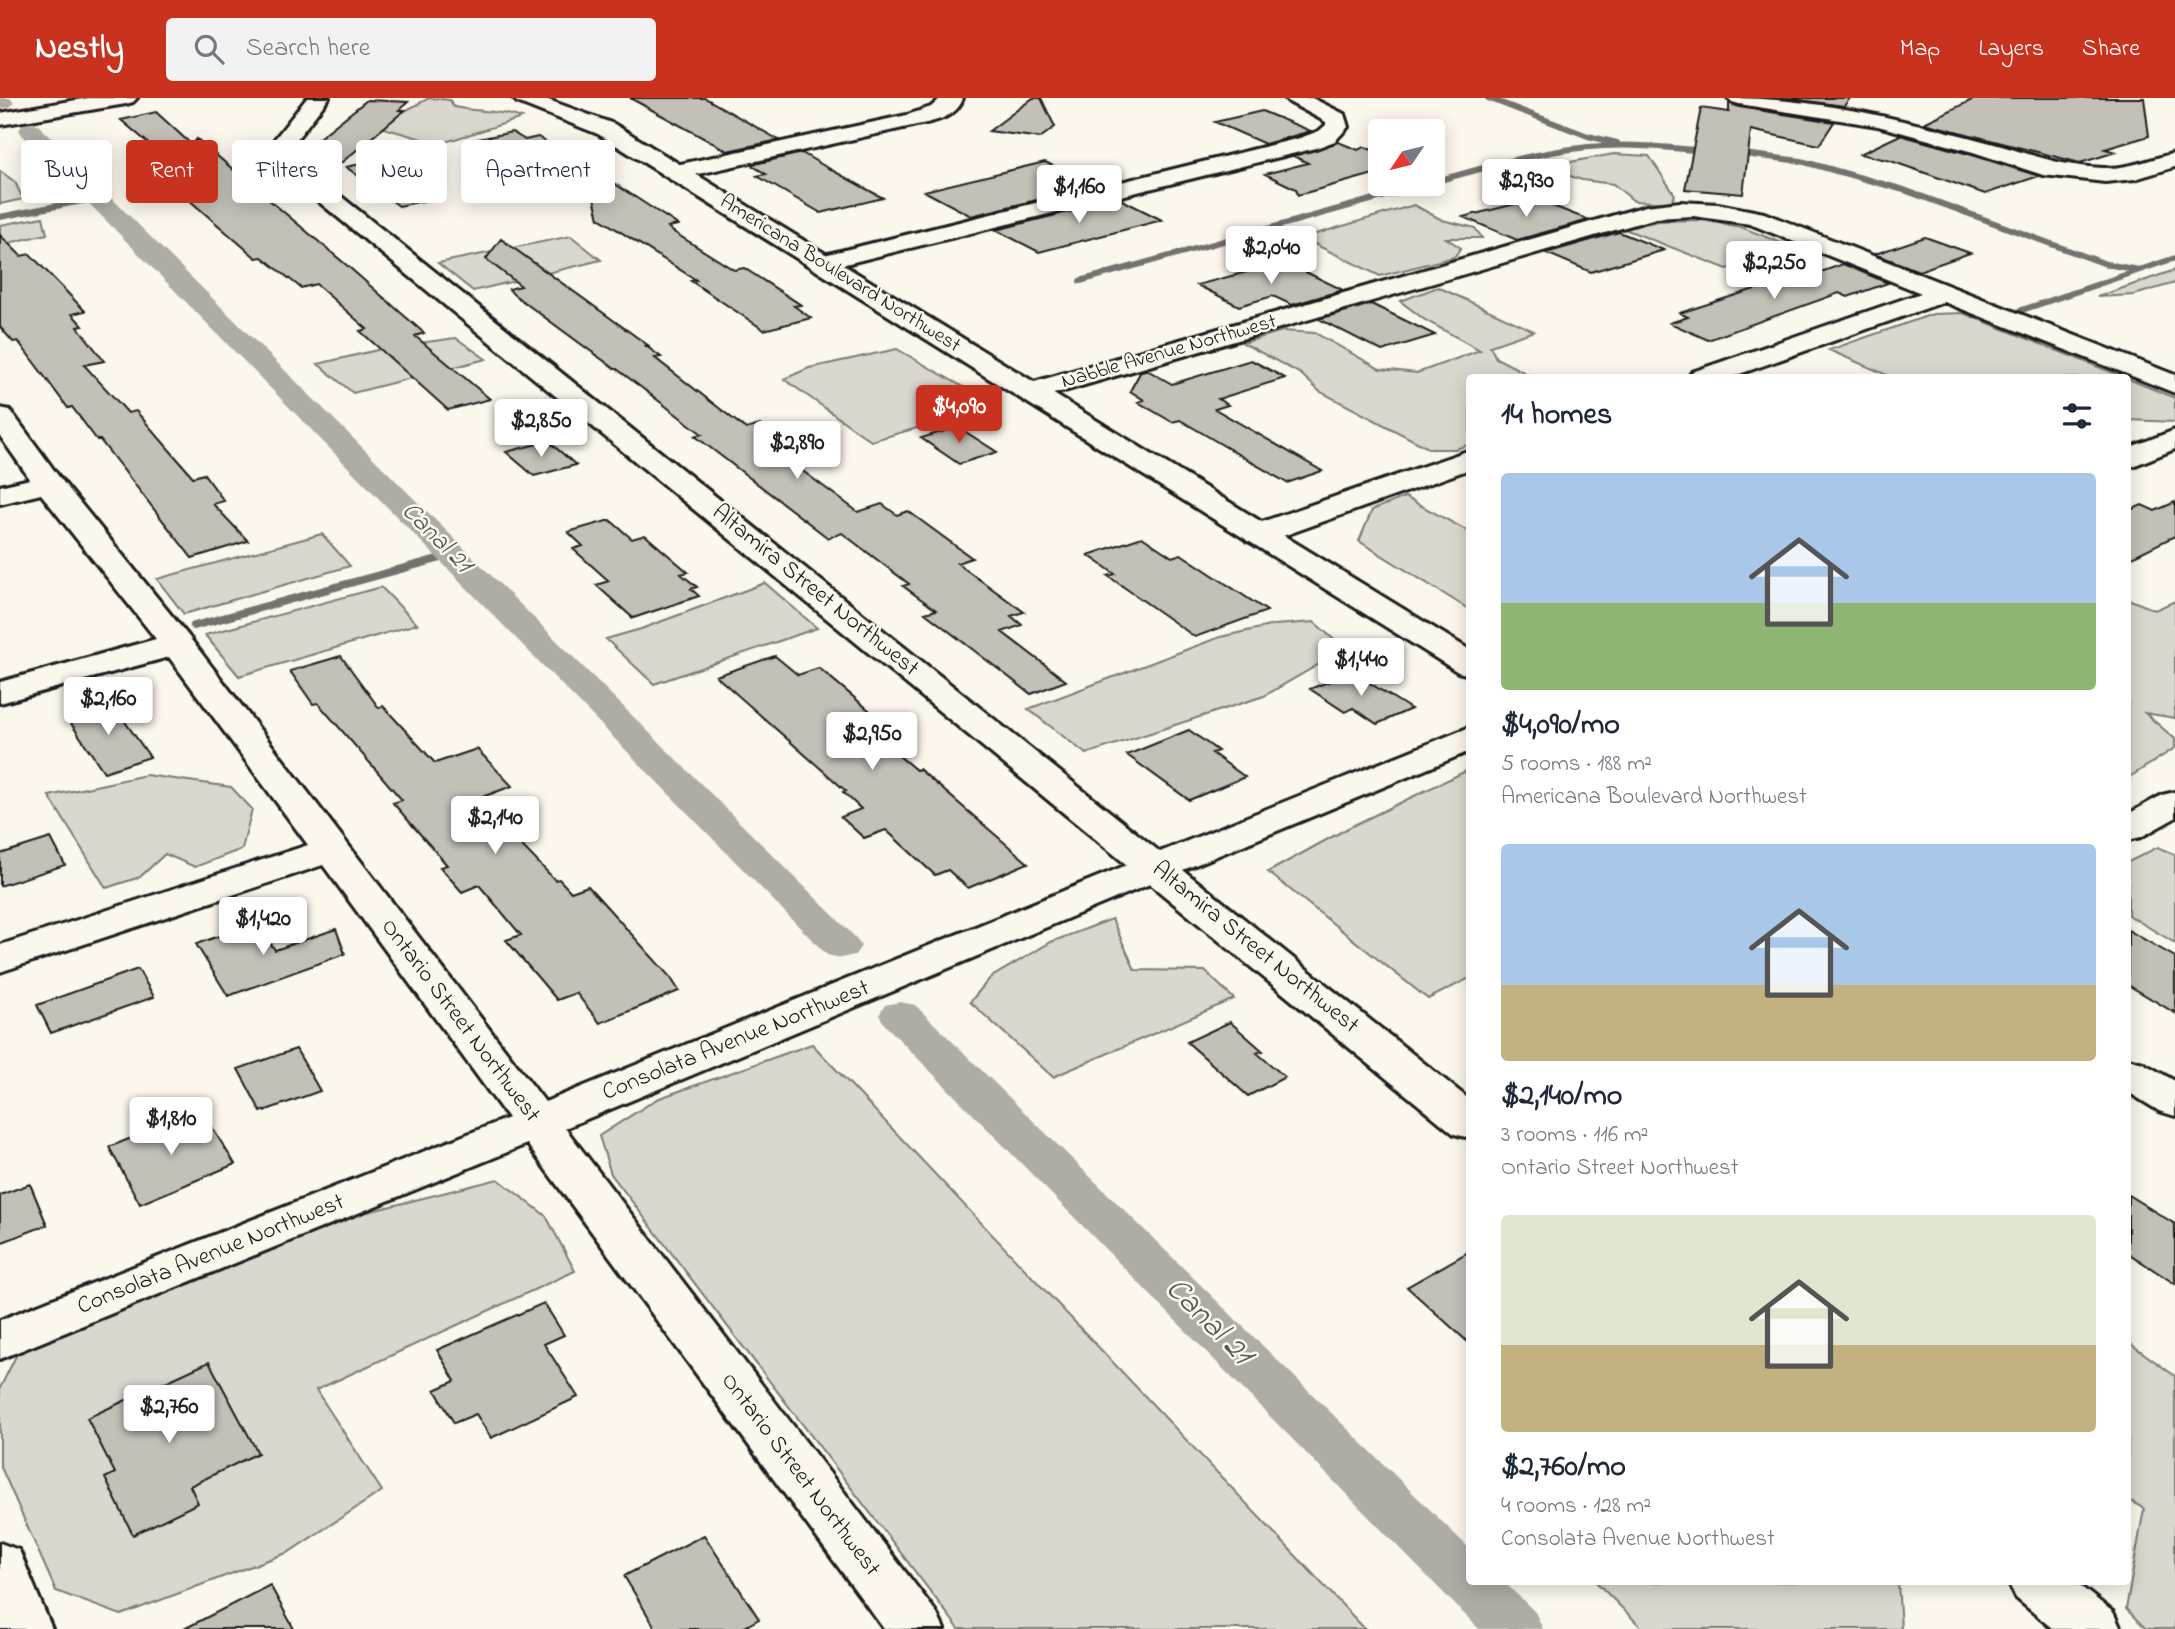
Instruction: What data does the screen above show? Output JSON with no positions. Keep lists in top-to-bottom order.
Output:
{
  "streets": {
    "street": [
      "Americana Boulevard Northwest",
      "Nabble Avenue Northwest",
      "Altamira Street Northwest",
      "Ontario Street Northwest",
      "Consolata Avenue Northwest"
    ]
  },
  "crossings": [
    ["Americana Boulevard Northwest", "Nabble Avenue Northwest"],
    ["Altamira Street Northwest", "Consolata Avenue Northwest"],
    ["Ontario Street Northwest", "Consolata Avenue Northwest"]
  ],
  "water": ["Canal 21"],
  "north": "bottom left",
  "page": {
    "header": "Nestly",
    "search": "Search here",
    "nav": ["Map", "Layers", "Share"],
    "chip": [
      "Buy",
      "Rent",
      "Filters",
      "New",
      "Apartment"
    ],
    "price": [
      "$2,930",
      "$1,160",
      "$2,040",
      "$2,250",
      "$4,090",
      "$2,850",
      "$2,890",
      "$1,440",
      "$2,160",
      "$2,950",
      "$2,140",
      "$1,420",
      "$1,810",
      "$2,760"
    ],
    "heading": "14 homes",
    "list": [
      {
        "name": "$4,090/mo",
        "note": "5 rooms · 188 m² · Americana Boulevard Northwest"
      },
      {
        "name": "$2,140/mo",
        "note": "3 rooms · 116 m² · Ontario Street Northwest"
      },
      {
        "name": "$2,760/mo",
        "note": "4 rooms · 128 m² · Consolata Avenue Northwest"
      }
    ]
  }
}
